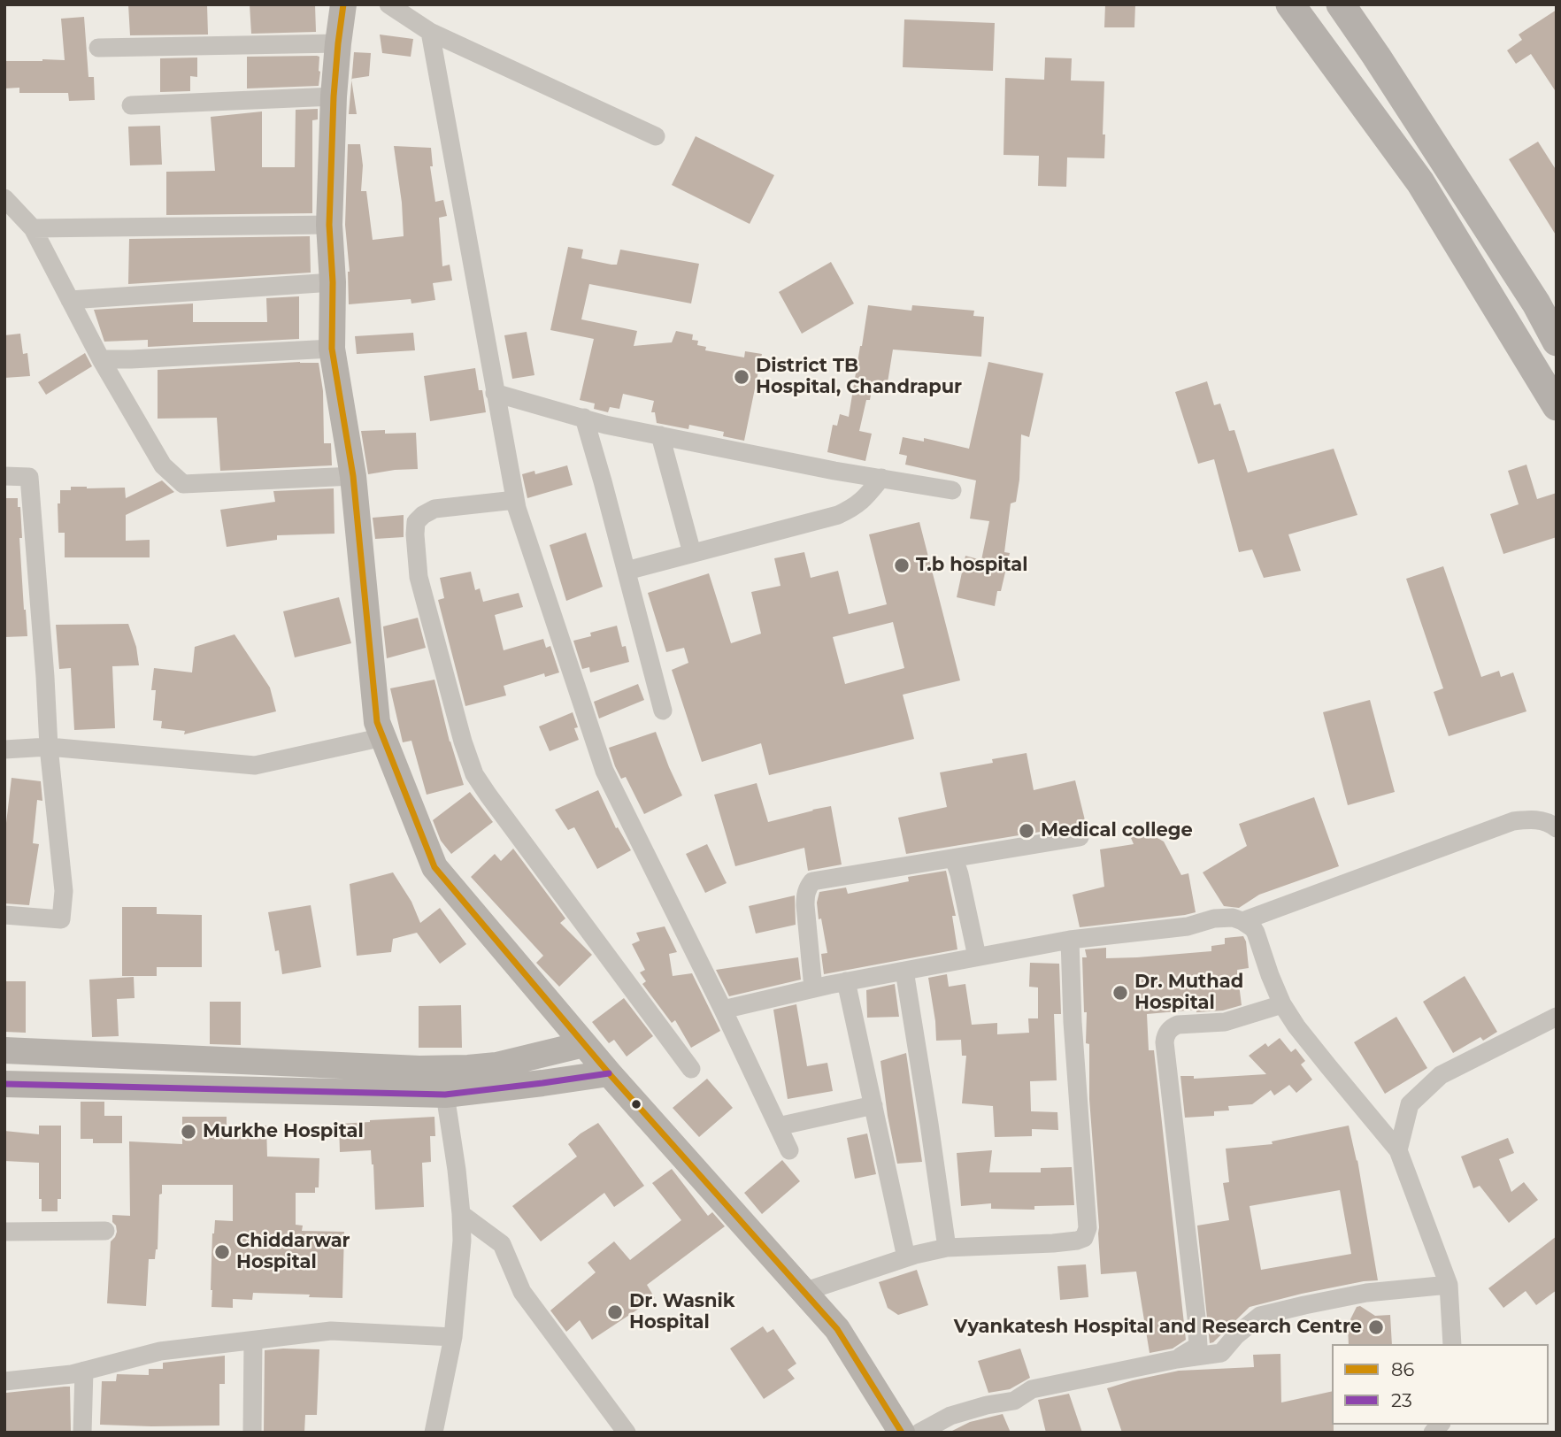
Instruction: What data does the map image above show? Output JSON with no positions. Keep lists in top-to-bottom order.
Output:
{
  "places": [
    "District TB Hospital, Chandrapur",
    "T.b hospital",
    "Medical college",
    "Dr. Muthad Hospital",
    "Murkhe Hospital",
    "Chiddarwar Hospital",
    "Dr. Wasnik Hospital",
    "Vyankatesh Hospital and Research Centre"
  ],
  "lines": ["transit line 86", "transit line 23"],
  "legend": ["86", "23"]
}
